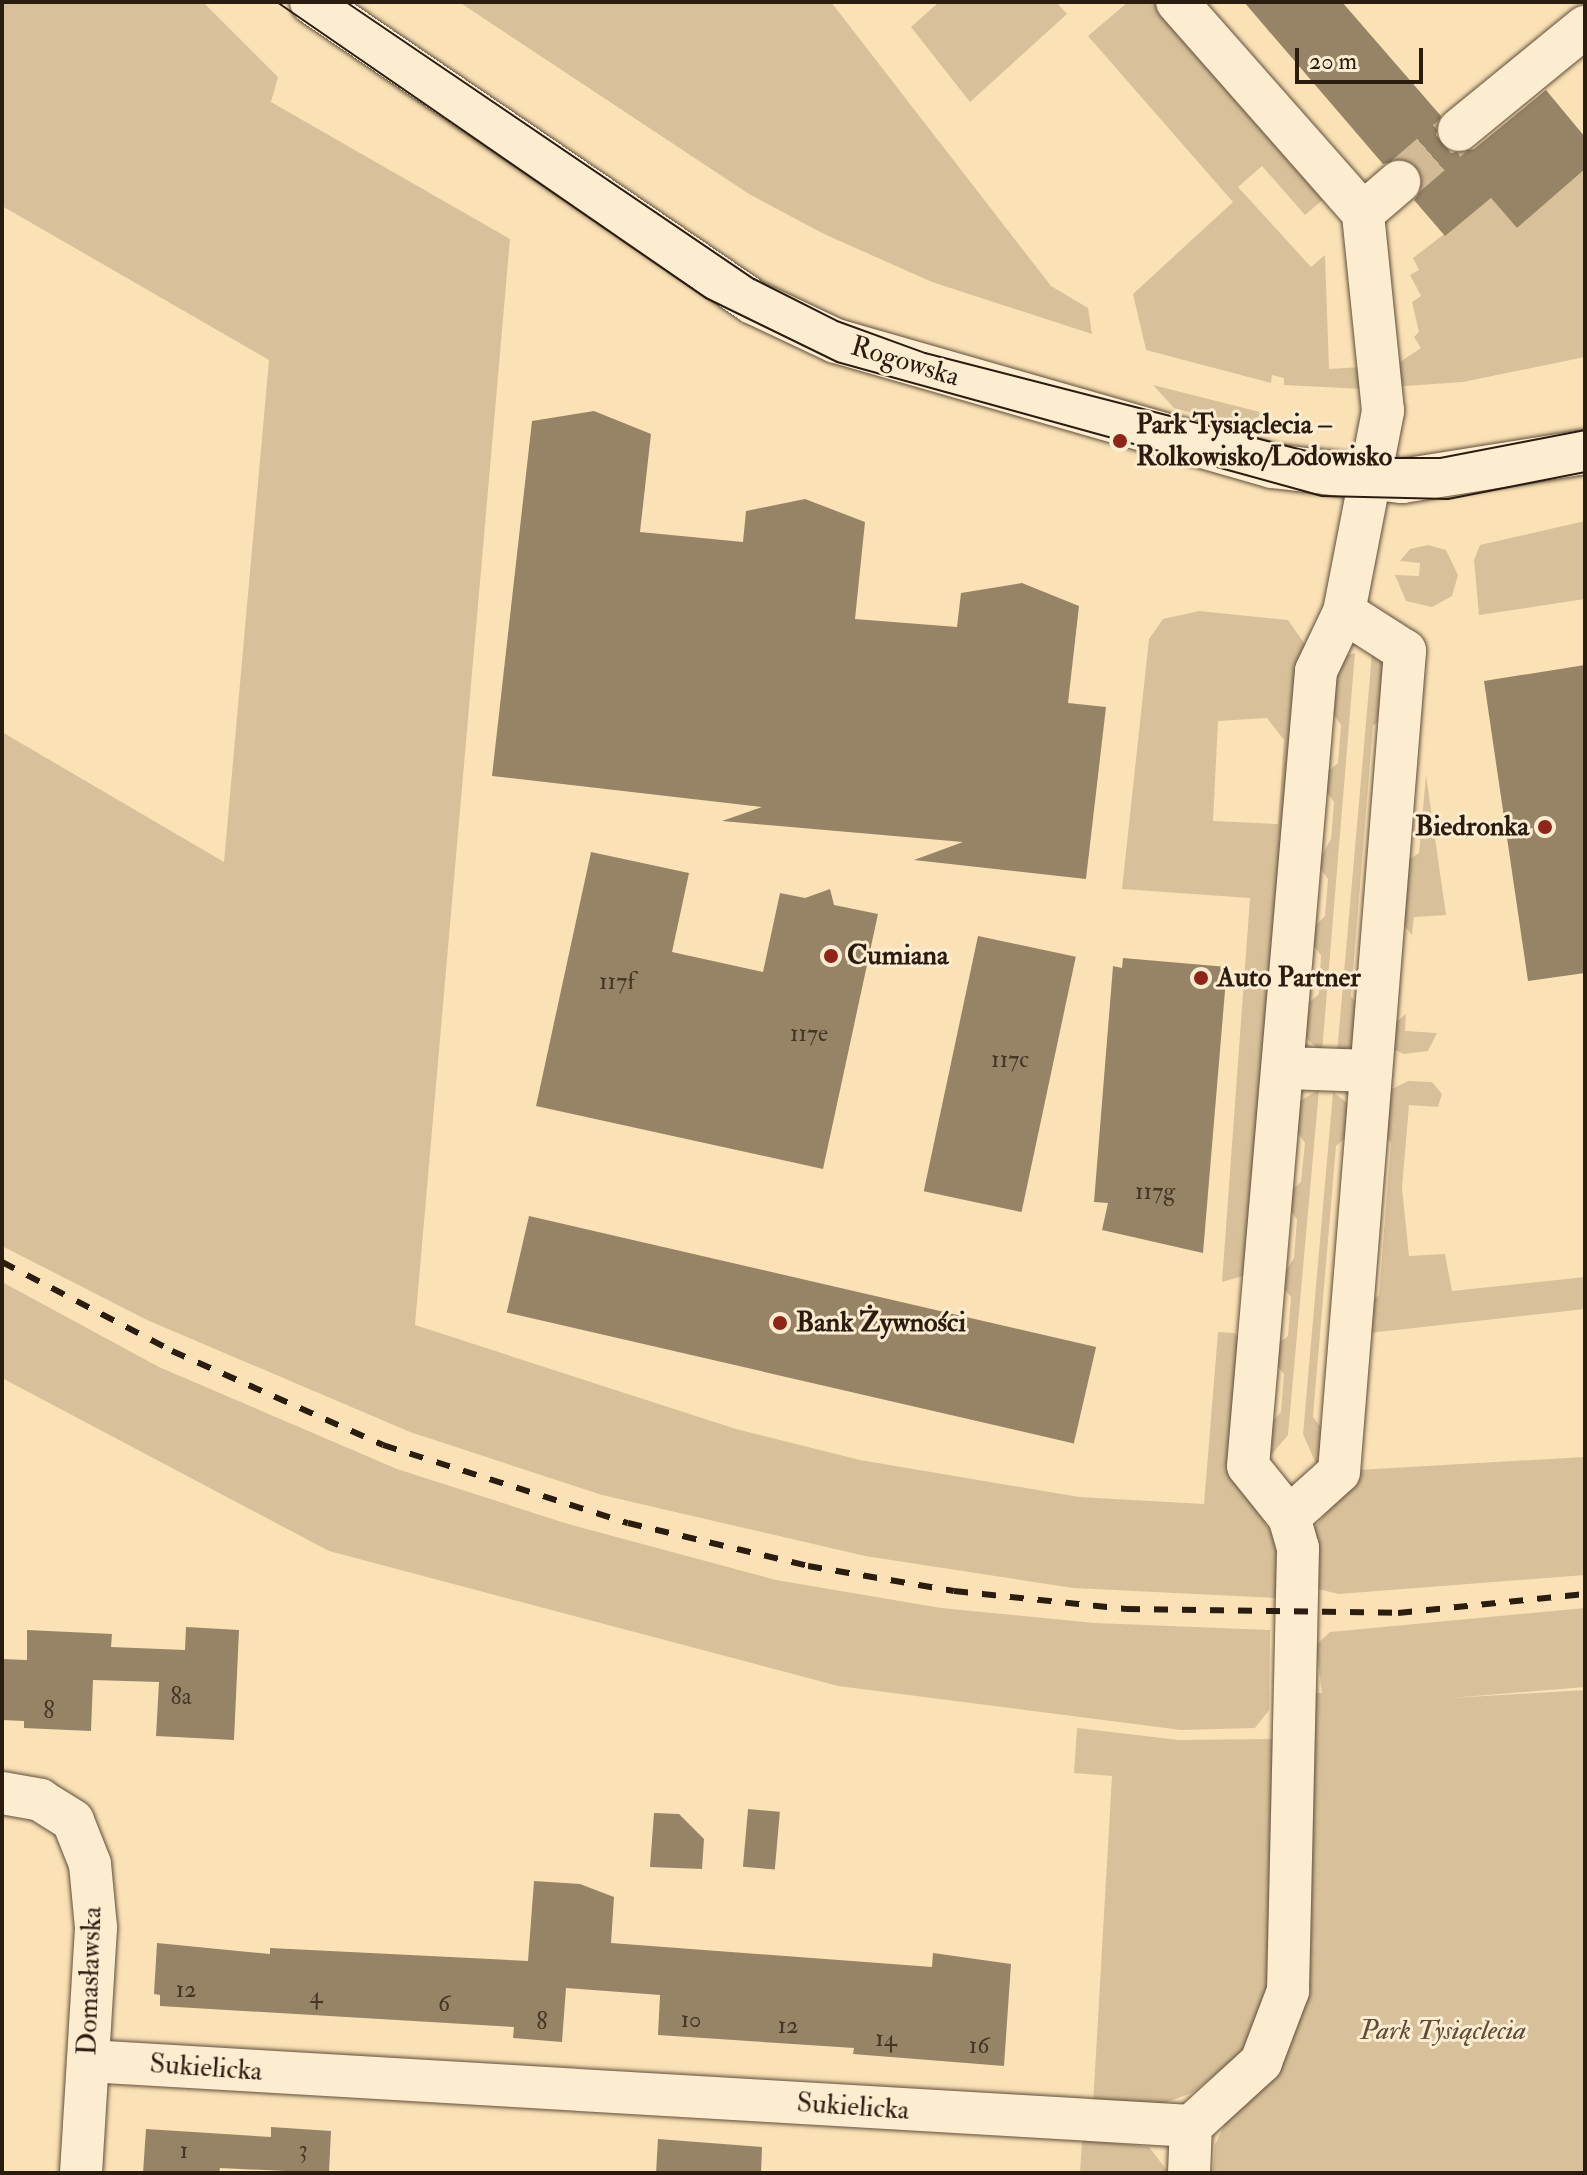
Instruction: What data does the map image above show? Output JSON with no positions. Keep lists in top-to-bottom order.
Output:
{
  "streets": {
    "street": ["Rogowska", "Domasławska", "Sukielicka"]
  },
  "crossings": [
    ["Domasławska", "Sukielicka"]
  ],
  "parks": ["Park Tysiąclecia"],
  "places": [
    "Park Tysiąclecia – Rolkowisko/Lodowisko",
    "Biedronka",
    "Cumiana",
    "Auto Partner",
    "Bank Żywności"
  ],
  "house_numbers": [
    "117f",
    "117e",
    "117c",
    "117g",
    "8a",
    "8",
    "12",
    "4",
    "6",
    "10",
    "8",
    "12",
    "14",
    "16",
    "3",
    "1"
  ],
  "scale_bar": "20 m"
}
